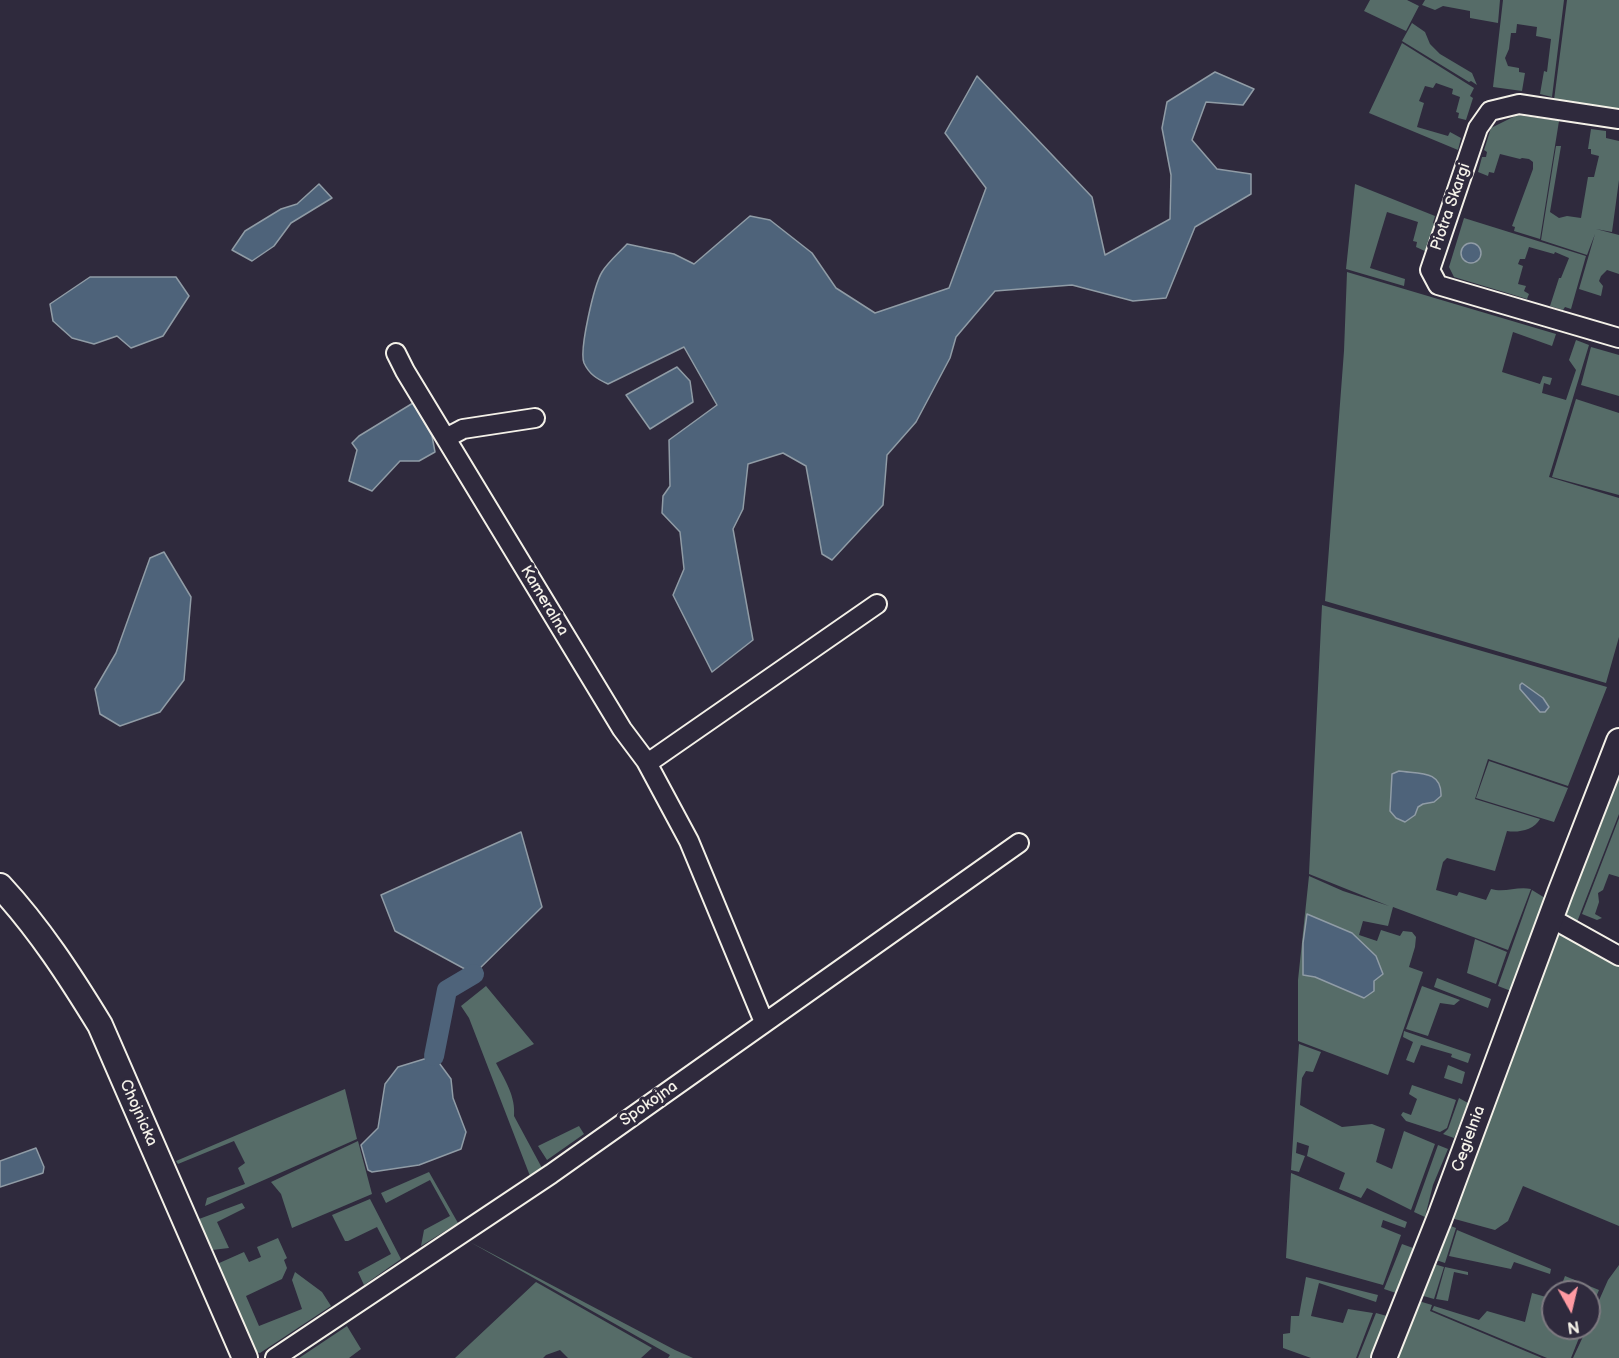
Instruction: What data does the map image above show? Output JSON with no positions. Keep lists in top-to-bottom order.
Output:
{
  "streets": {
    "street": [
      "Piotra Skargi",
      "Kameralna",
      "Spokojna",
      "Chojnicka",
      "Cegielnia"
    ]
  },
  "crossings": [
    ["Kameralna", "Spokojna"]
  ],
  "north": "bottom"
}
